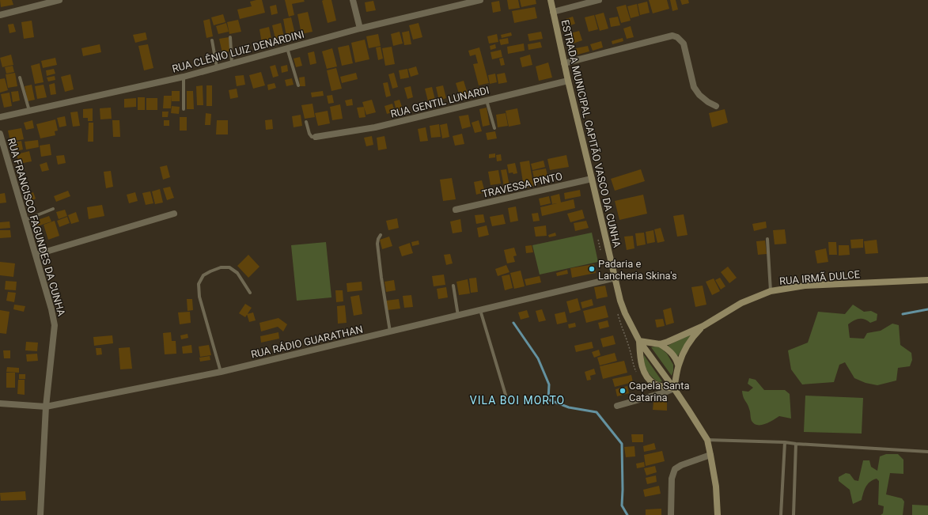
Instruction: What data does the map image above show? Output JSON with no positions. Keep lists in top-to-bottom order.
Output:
{
  "streets": {
    "street": [
      "RUA CLÊNIO LUIZ DENARDINI",
      "RUA GENTIL LUNARDI",
      "ESTRADA MUNICIPAL CAPITÃO VASCO DA CUNHA",
      "TRAVESSA PINTO",
      "RUA FRANCISCO FAGUNDES DA CUNHA",
      "RUA IRMÃ DULCE",
      "RUA RÁDIO GUARATHAN"
    ]
  },
  "crossings": [
    ["RUA GENTIL LUNARDI", "ESTRADA MUNICIPAL CAPITÃO VASCO DA CUNHA"],
    ["ESTRADA MUNICIPAL CAPITÃO VASCO DA CUNHA", "TRAVESSA PINTO"],
    ["ESTRADA MUNICIPAL CAPITÃO VASCO DA CUNHA", "RUA IRMÃ DULCE"],
    ["ESTRADA MUNICIPAL CAPITÃO VASCO DA CUNHA", "RUA RÁDIO GUARATHAN"],
    ["RUA FRANCISCO FAGUNDES DA CUNHA", "RUA RÁDIO GUARATHAN"]
  ],
  "districts": ["VILA BOI MORTO"],
  "places": ["Padaria e Lancheria Skina's", "Capela Santa Catarina"]
}
